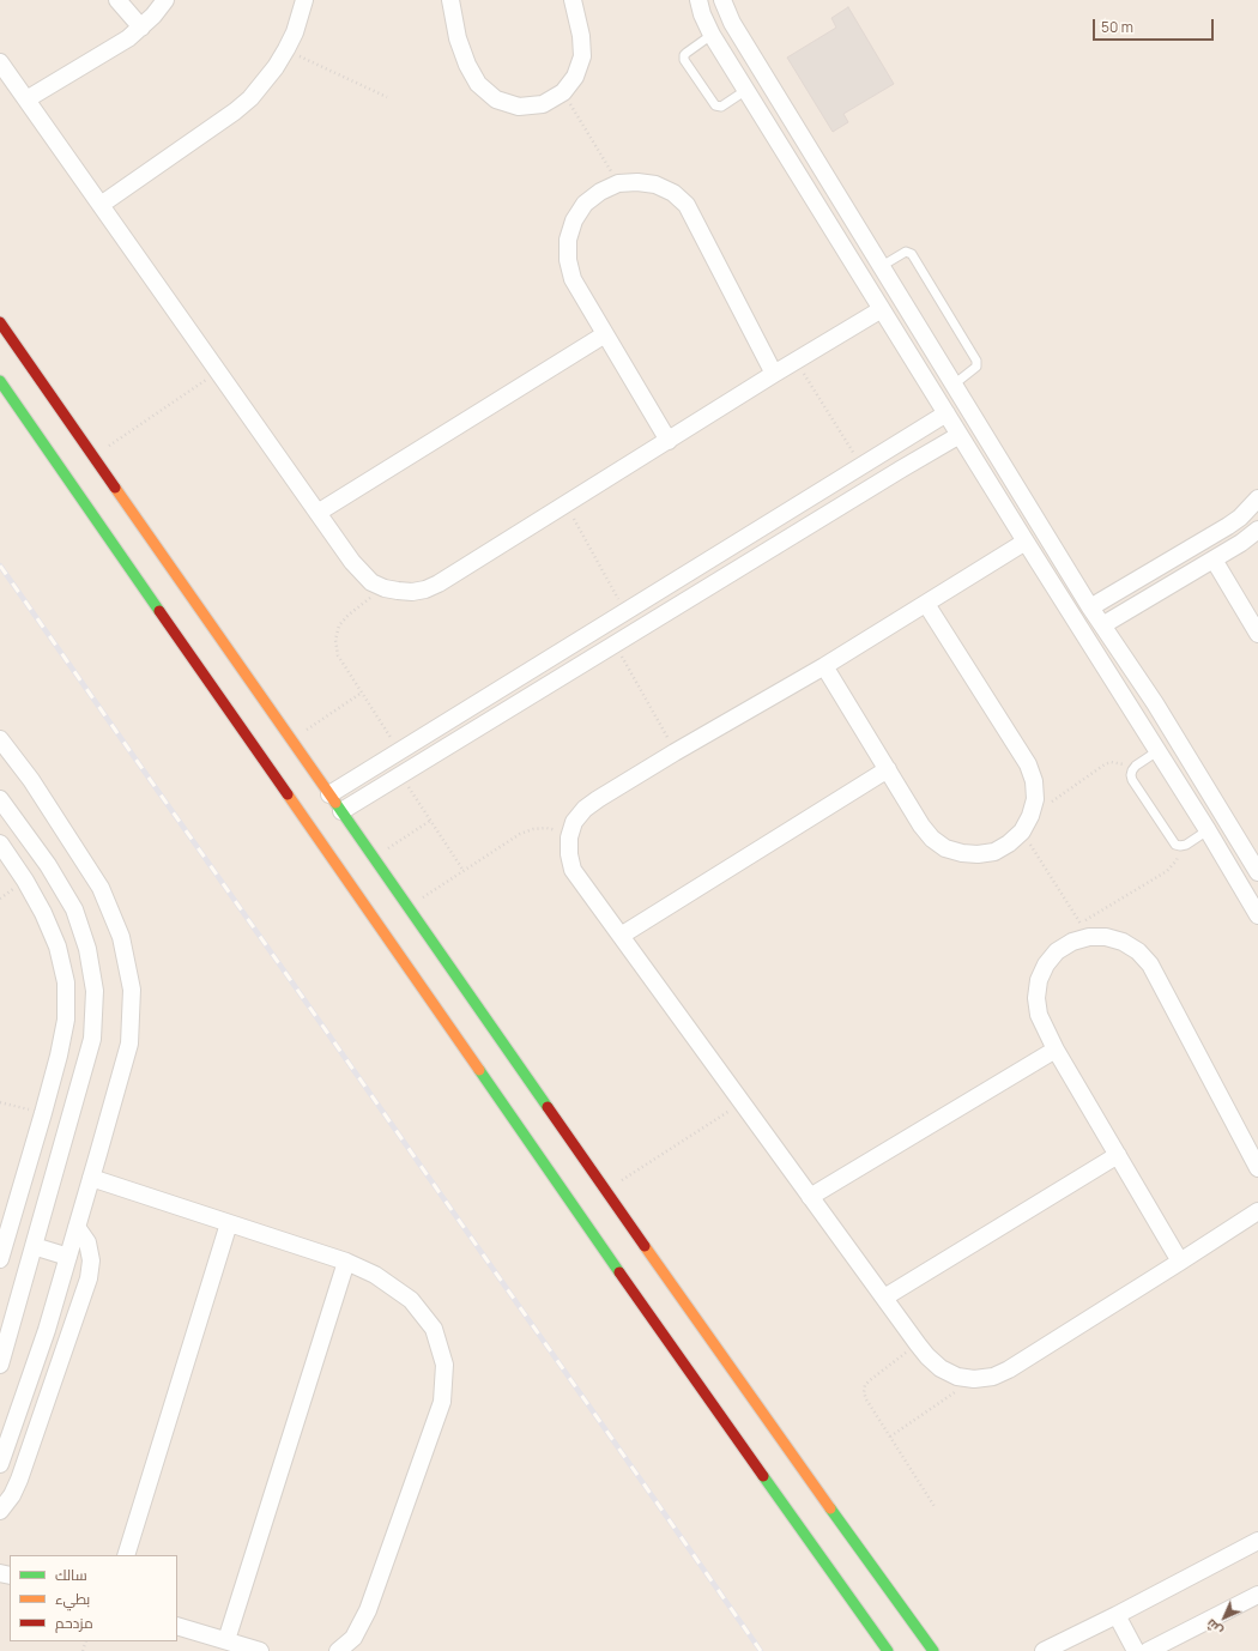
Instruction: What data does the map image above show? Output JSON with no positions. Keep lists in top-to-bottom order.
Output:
{
  "legend": ["سالك", "بطيء", "مزدحم"],
  "scale_bar": "50 m",
  "north": "bottom left"
}
